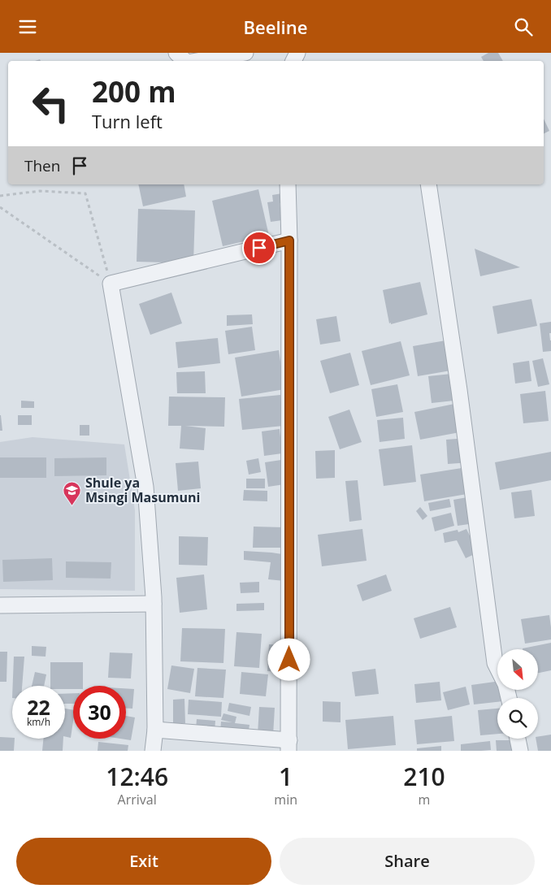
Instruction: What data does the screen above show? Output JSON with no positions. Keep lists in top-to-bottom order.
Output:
{
  "places": {
    "school or university": ["Shule ya Msingi Masumuni"]
  },
  "north": "bottom right",
  "page": {
    "header": "Beeline",
    "turn": ["200 m", "Turn left"],
    "then": "Then",
    "speed": "22 km/h",
    "limit": "30",
    "eta": [
      "12:46",
      "Arrival",
      "1",
      "min",
      "210",
      "m"
    ],
    "buttons": ["Exit", "Share"]
  }
}
